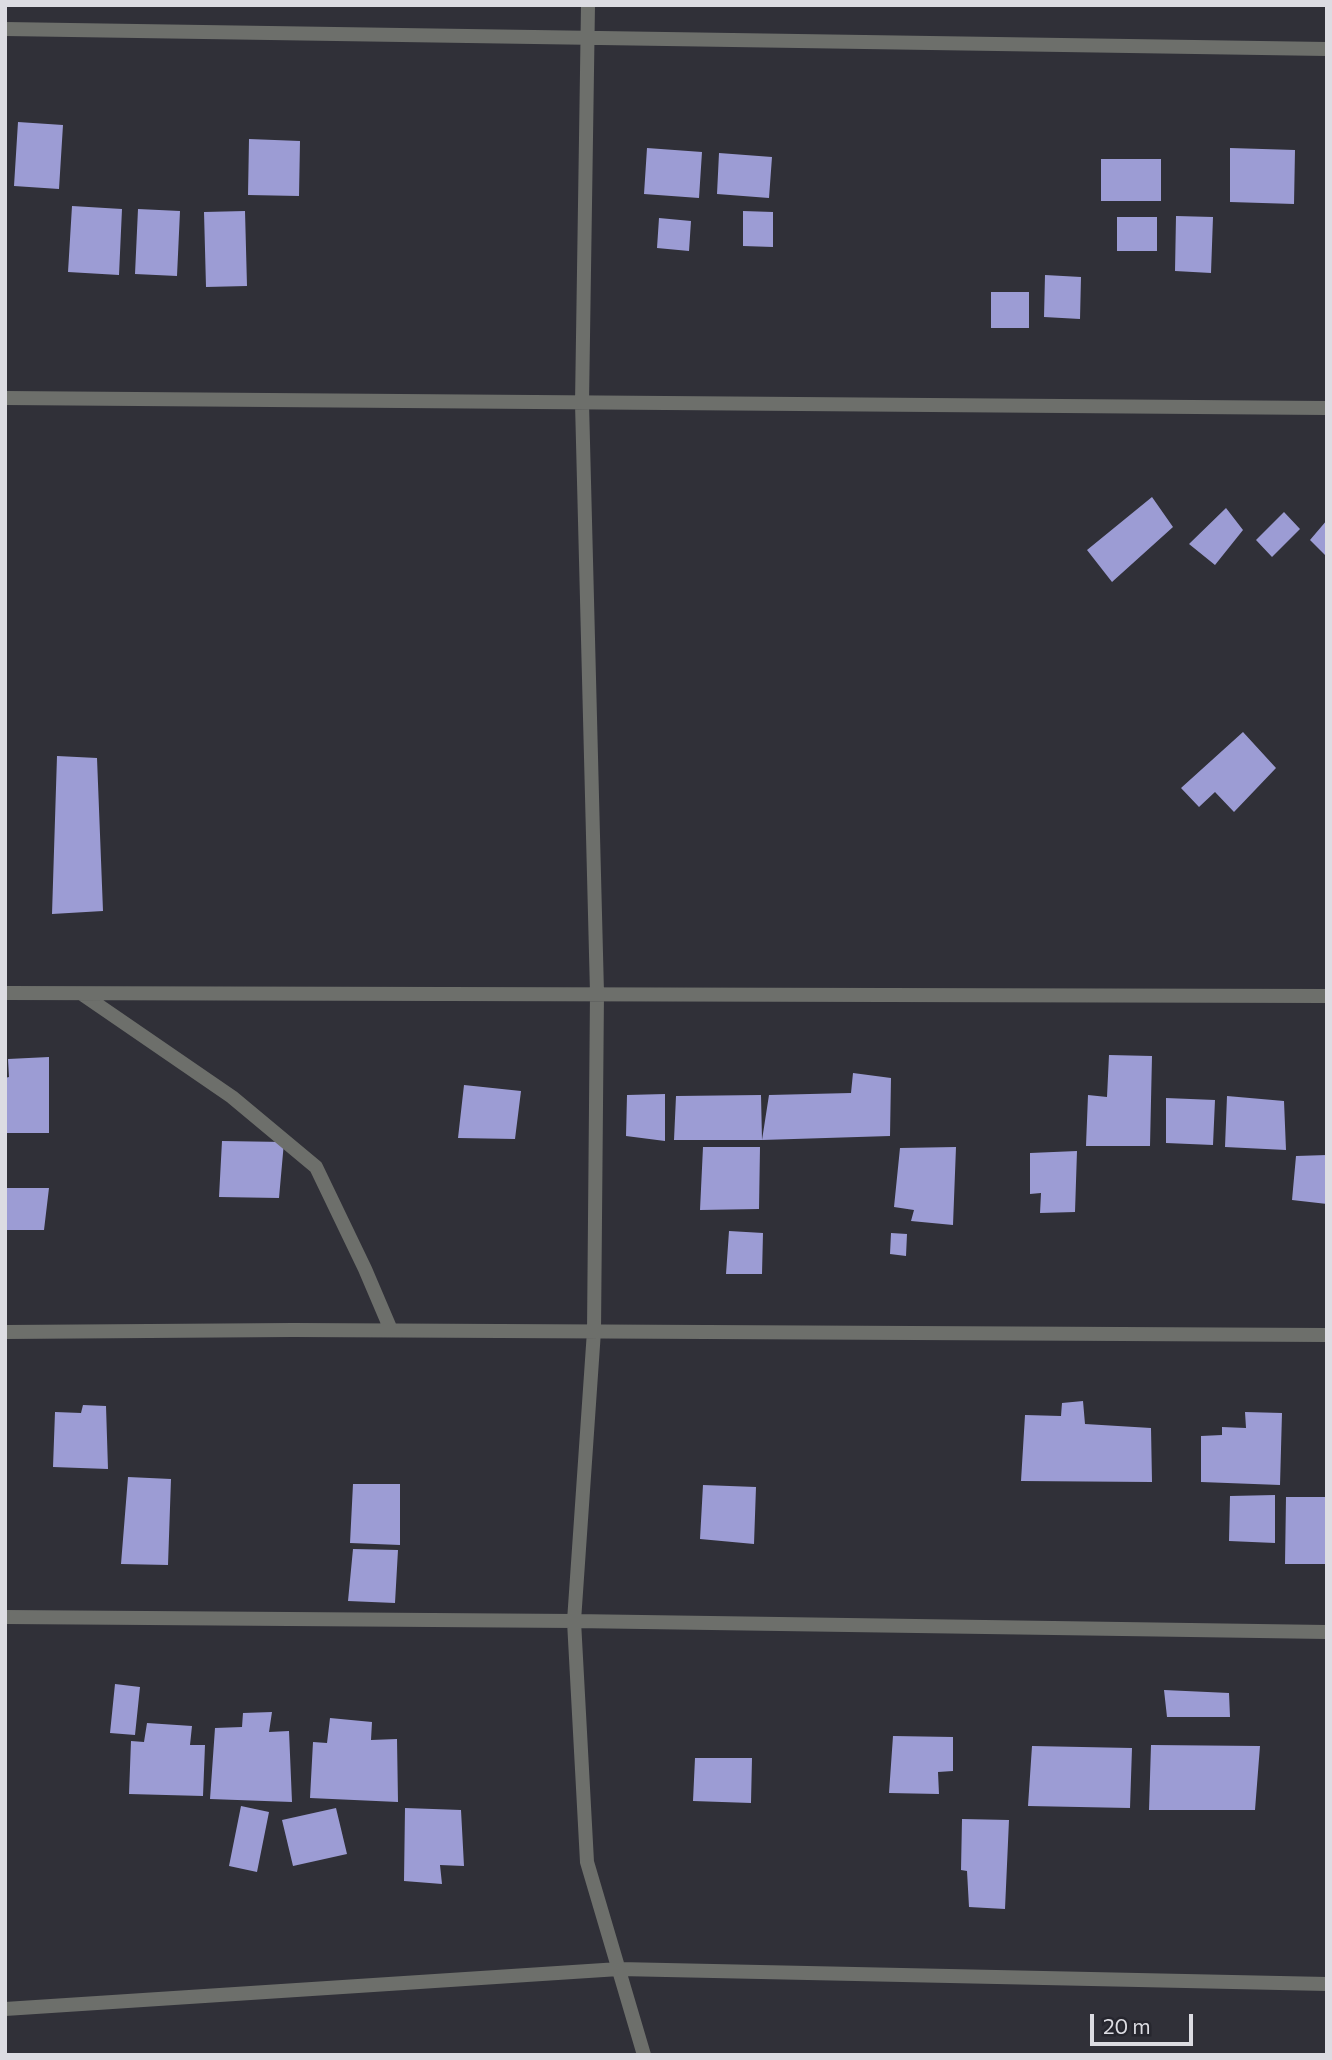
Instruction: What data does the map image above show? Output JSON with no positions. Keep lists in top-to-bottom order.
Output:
{
  "scale_bar": "20 m"
}
